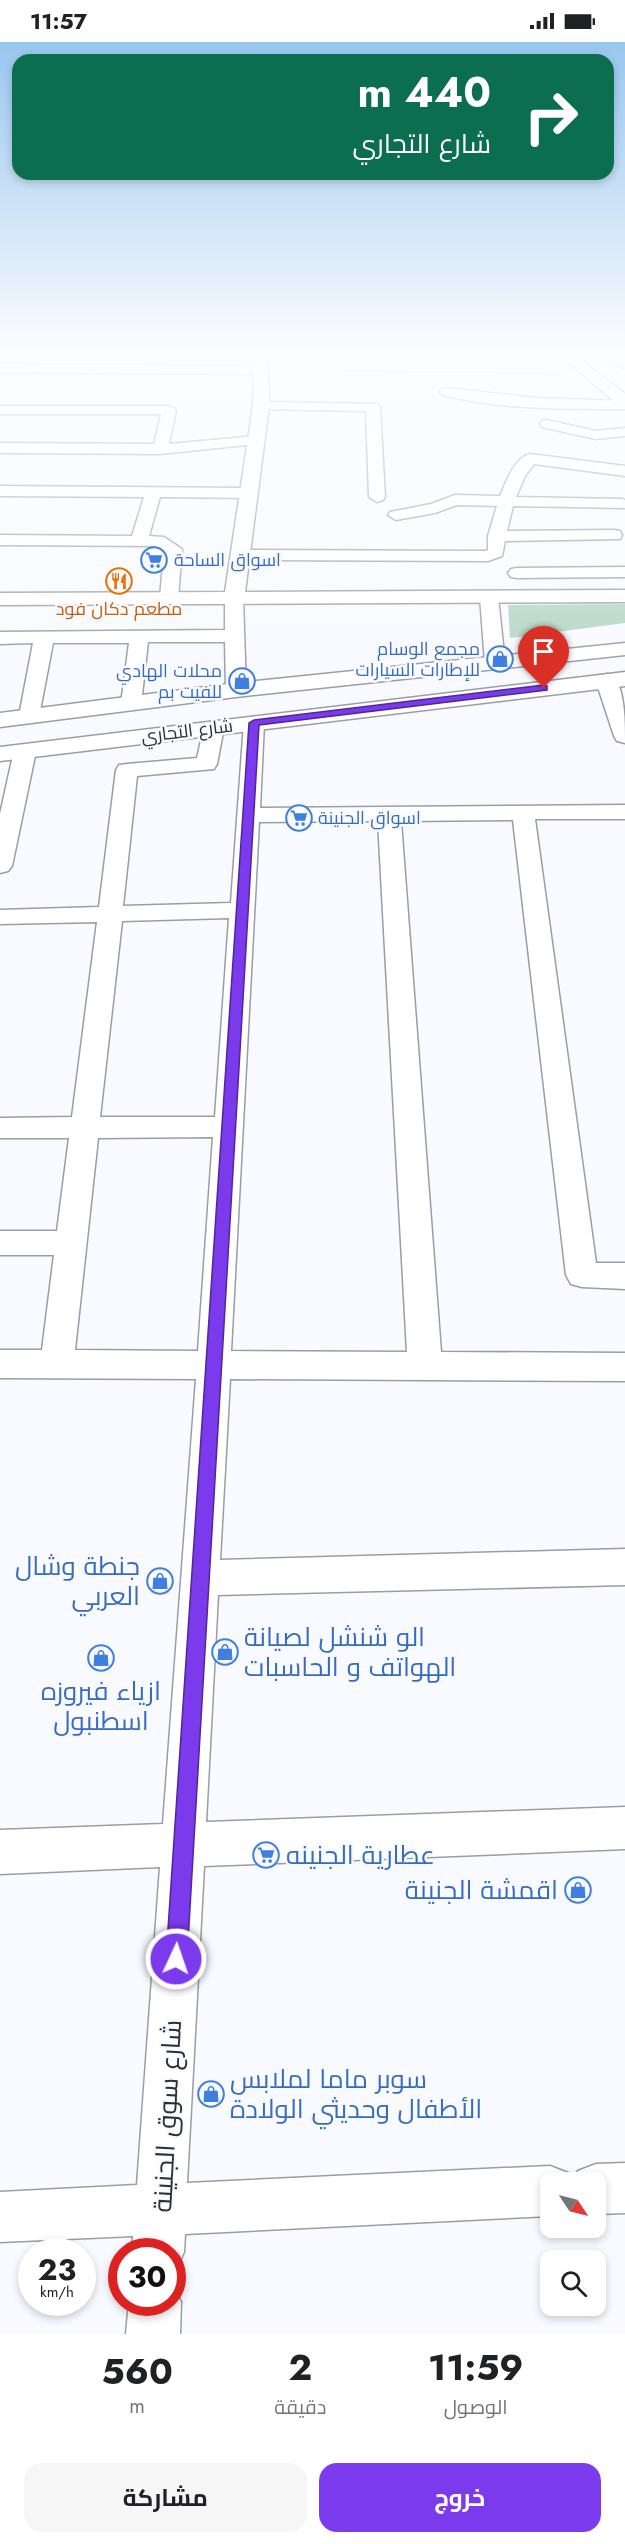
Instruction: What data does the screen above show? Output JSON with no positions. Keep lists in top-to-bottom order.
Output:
{
  "streets": {
    "street": ["شارع التجاري", "شارع سوق الجنينة"]
  },
  "crossings": [
    ["شارع التجاري", "شارع سوق الجنينة"]
  ],
  "places": {
    "supermarket": ["اسواق الساحة", "اسواق الجنينة", "عطارية الجنينه"],
    "restaurant": ["مطعم دكان فود"],
    "shop": [
      "مجمع الوسام للإطارات السيارات",
      "محلات الهادي للفيت بم",
      "جنطة وشال العربي",
      "الو شنشل لصيانة الهواتف و الحاسبات",
      "ازياء فيروزه اسطنبول",
      "اقمشة الجنينة",
      "سوبر ماما لملابس الأطفال وحديثي الولادة"
    ]
  },
  "north": "bottom right",
  "page": {
    "status": "11:57",
    "turn": ["440 m", "شارع التجاري"],
    "speed": "23 km/h",
    "limit": "30",
    "eta": [
      "11:59",
      "الوصول",
      "2",
      "دقيقة",
      "560",
      "m"
    ],
    "buttons": ["خروج", "مشاركة"]
  }
}
